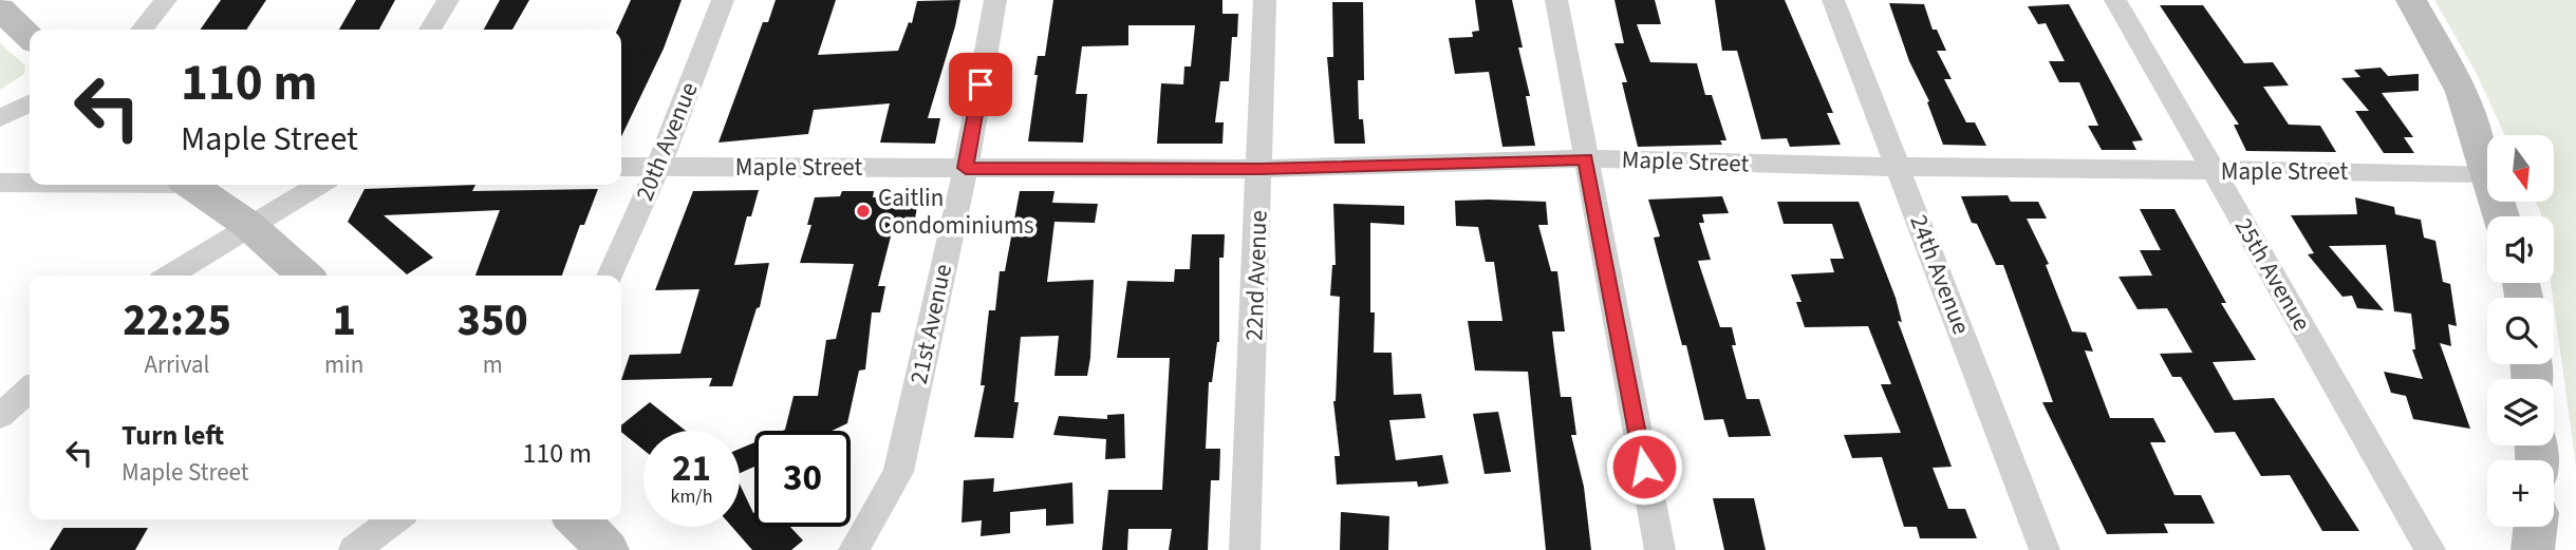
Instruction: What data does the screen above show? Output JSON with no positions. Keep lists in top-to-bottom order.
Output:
{
  "streets": {
    "street": [
      "20th Avenue",
      "Maple Street",
      "24th Avenue",
      "25th Avenue",
      "22nd Avenue",
      "21st Avenue"
    ]
  },
  "crossings": [
    ["20th Avenue", "Maple Street"],
    ["Maple Street", "24th Avenue"],
    ["Maple Street", "25th Avenue"],
    ["Maple Street", "22nd Avenue"],
    ["Maple Street", "21st Avenue"]
  ],
  "places": ["Caitlin Condominiums"],
  "north": "bottom",
  "page": {
    "turn": ["110 m", "Maple Street"],
    "map_buttons": "+",
    "eta": [
      "22:25",
      "Arrival",
      "1",
      "min",
      "350",
      "m"
    ],
    "list": [
      {
        "name": "Turn left",
        "note": "Maple Street",
        "value": "110 m"
      }
    ],
    "speed": "21 km/h",
    "limit": "30"
  }
}
